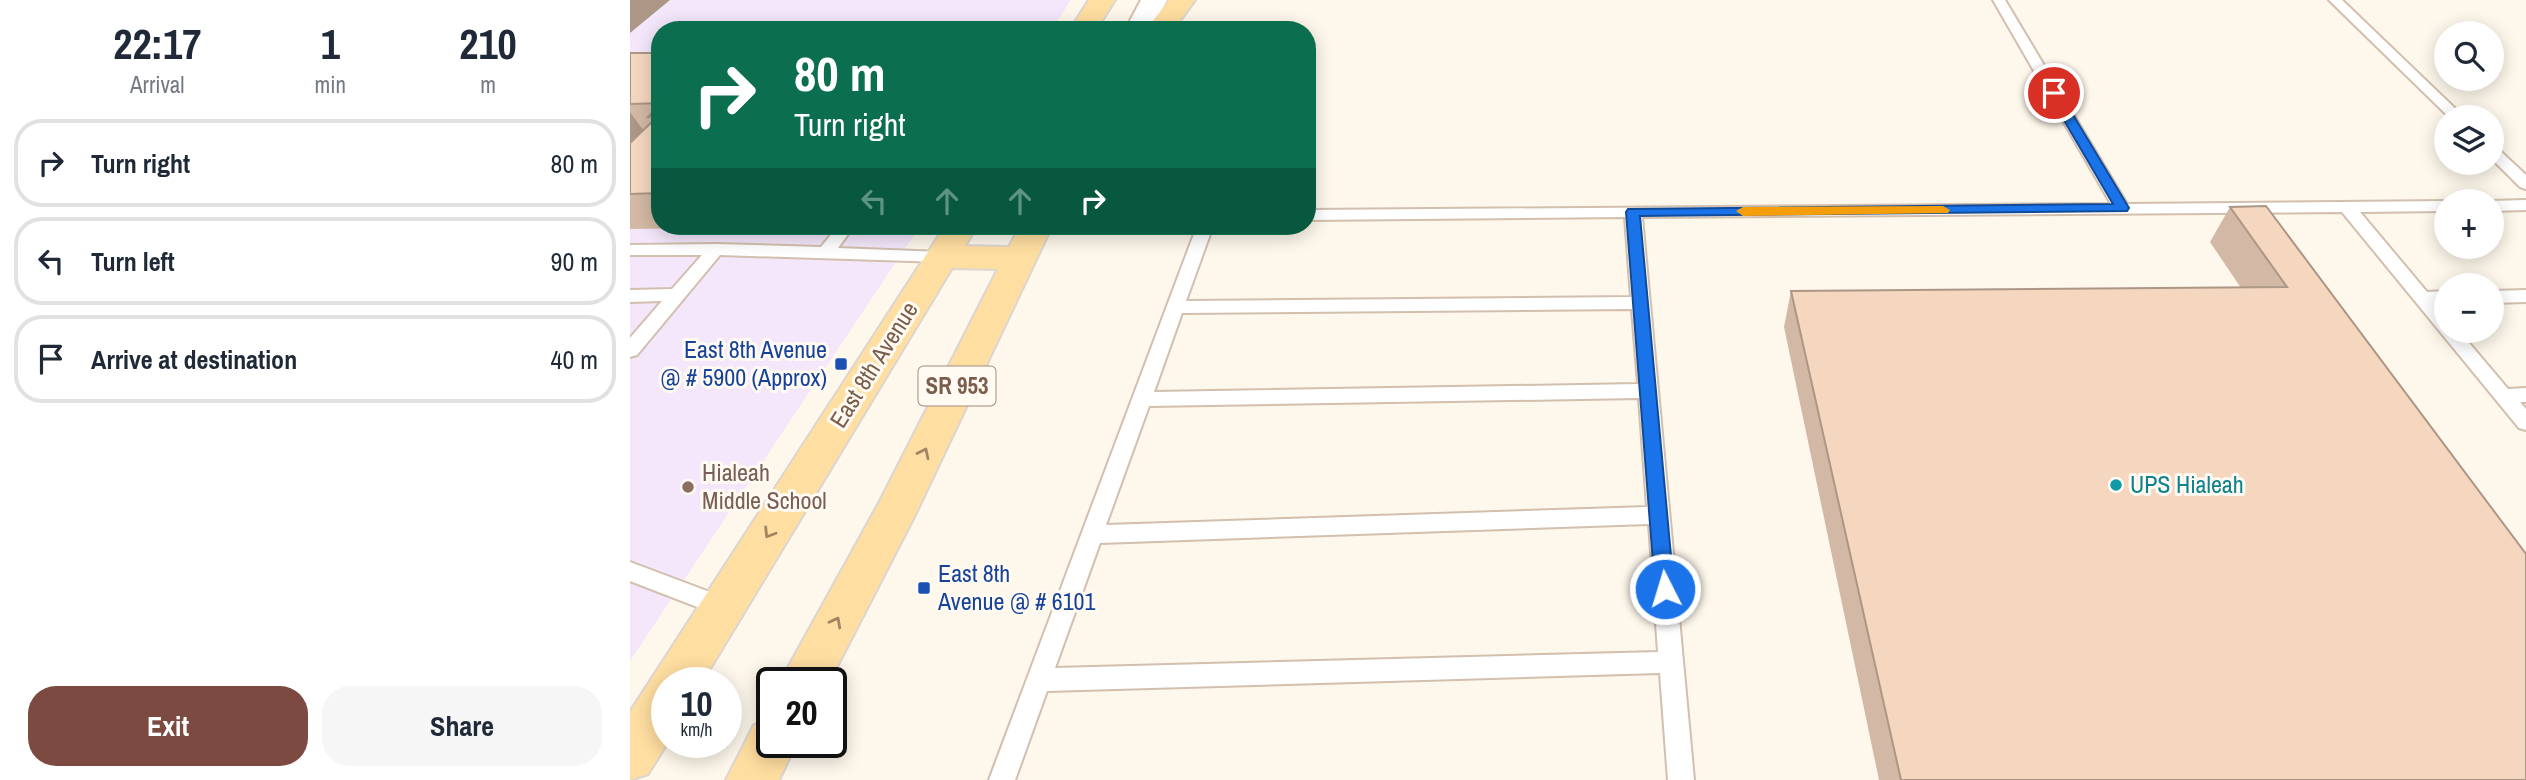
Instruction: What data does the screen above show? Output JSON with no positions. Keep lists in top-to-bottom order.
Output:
{
  "streets": {
    "main road": ["East 8th Avenue", "SR 953"]
  },
  "places": {
    "transit": ["East 8th Avenue @ # 5900 (Approx)", "East 8th Avenue @ # 6101"],
    "other": ["UPS Hialeah", "Hialeah Middle School"]
  },
  "page": {
    "eta": [
      "22:17",
      "Arrival",
      "1",
      "min",
      "210",
      "m"
    ],
    "map_buttons": ["+", "−"],
    "turn": ["80 m", "Turn right"],
    "list": [
      {
        "name": "Turn right",
        "value": "80 m"
      },
      {
        "name": "Turn left",
        "value": "90 m"
      },
      {
        "name": "Arrive at destination",
        "value": "40 m"
      }
    ],
    "speed": "10 km/h",
    "limit": "20",
    "buttons": ["Exit", "Share"]
  }
}
